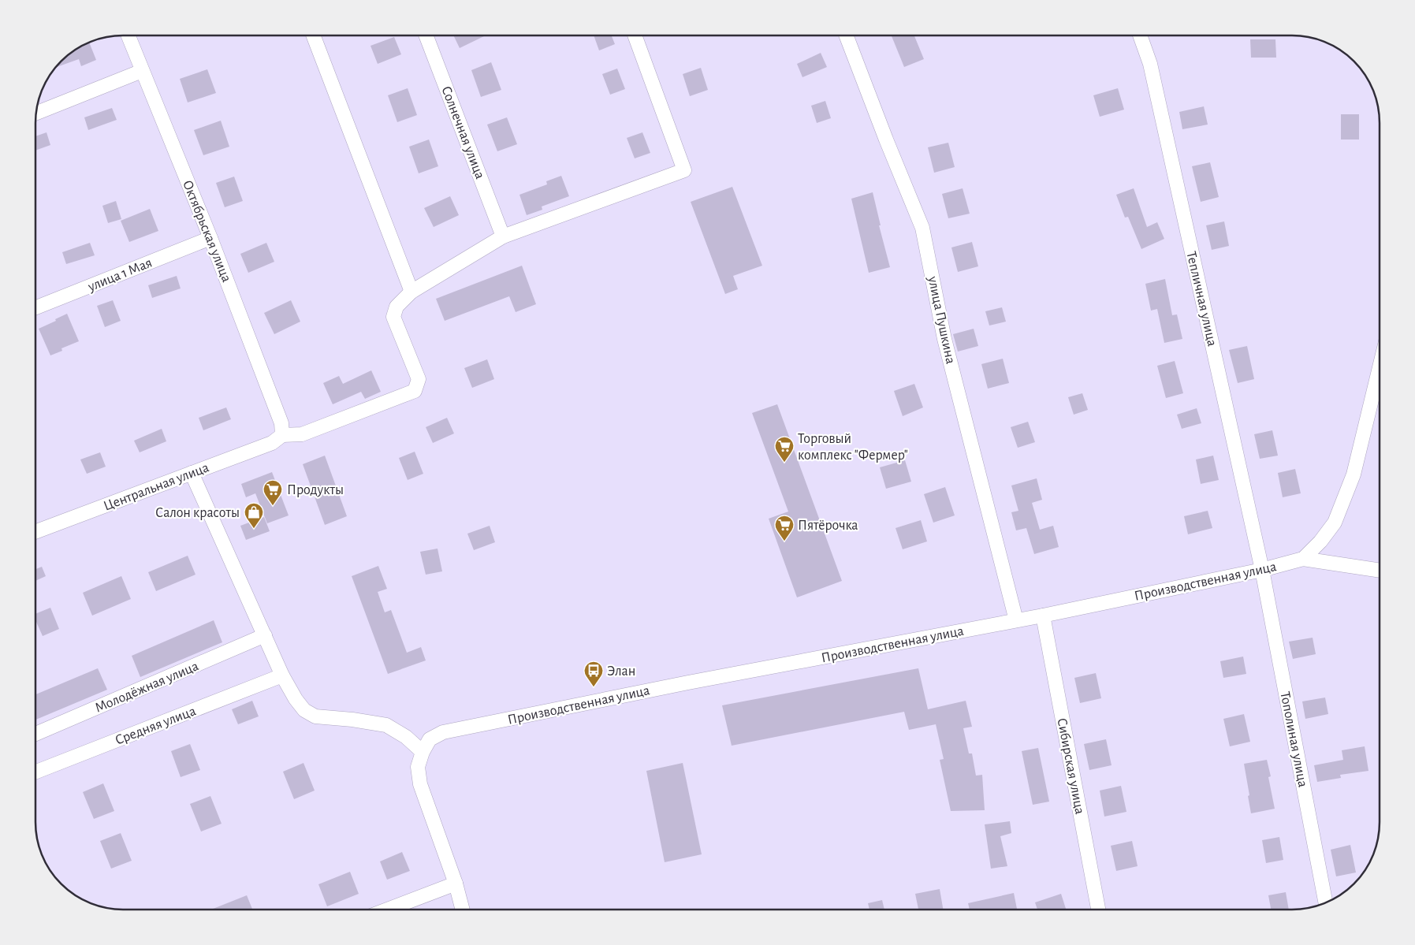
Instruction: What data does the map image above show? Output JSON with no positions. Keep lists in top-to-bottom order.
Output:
{
  "streets": {
    "street": [
      "Солнечная улица",
      "Октябрьская улица",
      "улица 1 Мая",
      "Тепличная улица",
      "улица Пушкина",
      "Центральная улица",
      "Производственная улица",
      "Молодёжная улица",
      "Средняя улица",
      "Тополиная улица",
      "Сибирская улица"
    ]
  },
  "crossings": [
    ["Октябрьская улица", "улица 1 Мая"],
    ["Октябрьская улица", "Центральная улица"],
    ["Тепличная улица", "Производственная улица"],
    ["Тепличная улица", "Тополиная улица"],
    ["улица Пушкина", "Производственная улица"],
    ["Производственная улица", "Тополиная улица"],
    ["Производственная улица", "Сибирская улица"]
  ],
  "places": {
    "supermarket": ["Торговый комплекс \"Фермер\"", "Продукты", "Пятёрочка"],
    "shop": ["Салон красоты"],
    "bus stop": ["Элан"]
  }
}
